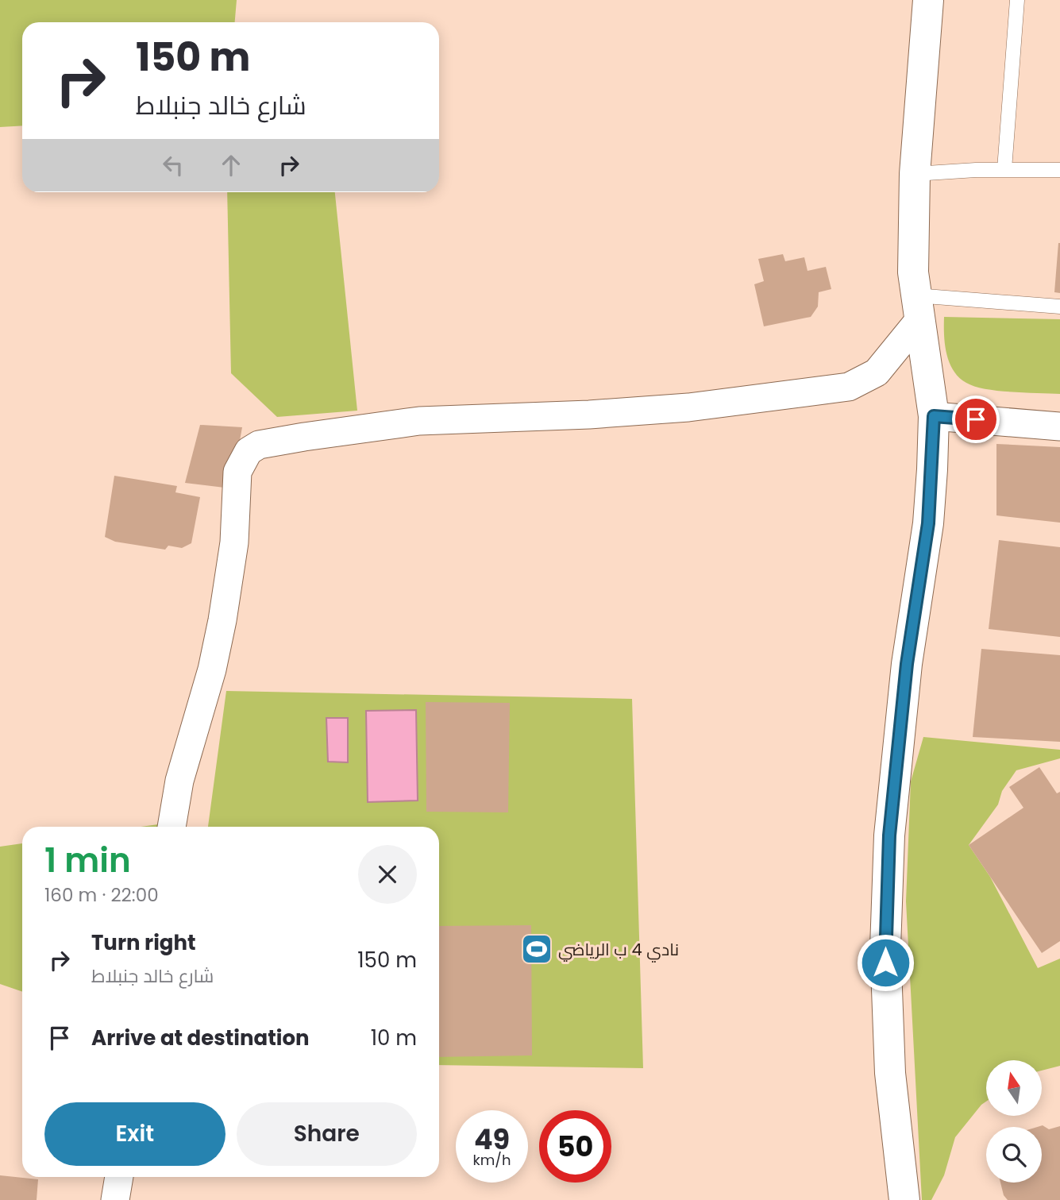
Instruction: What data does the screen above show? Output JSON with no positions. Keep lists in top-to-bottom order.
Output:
{
  "places": {
    "sports": ["نادي 4 ب الرياضي"]
  },
  "north": "top",
  "page": {
    "turn": ["150 m", "شارع خالد جنبلاط"],
    "heading": ["1 min", "160 m · 22:00"],
    "list": [
      {
        "name": "Turn right",
        "note": "شارع خالد جنبلاط",
        "value": "150 m"
      },
      {
        "name": "Arrive at destination",
        "value": "10 m"
      }
    ],
    "buttons": ["Exit", "Share"],
    "speed": "49 km/h",
    "limit": "50"
  }
}
